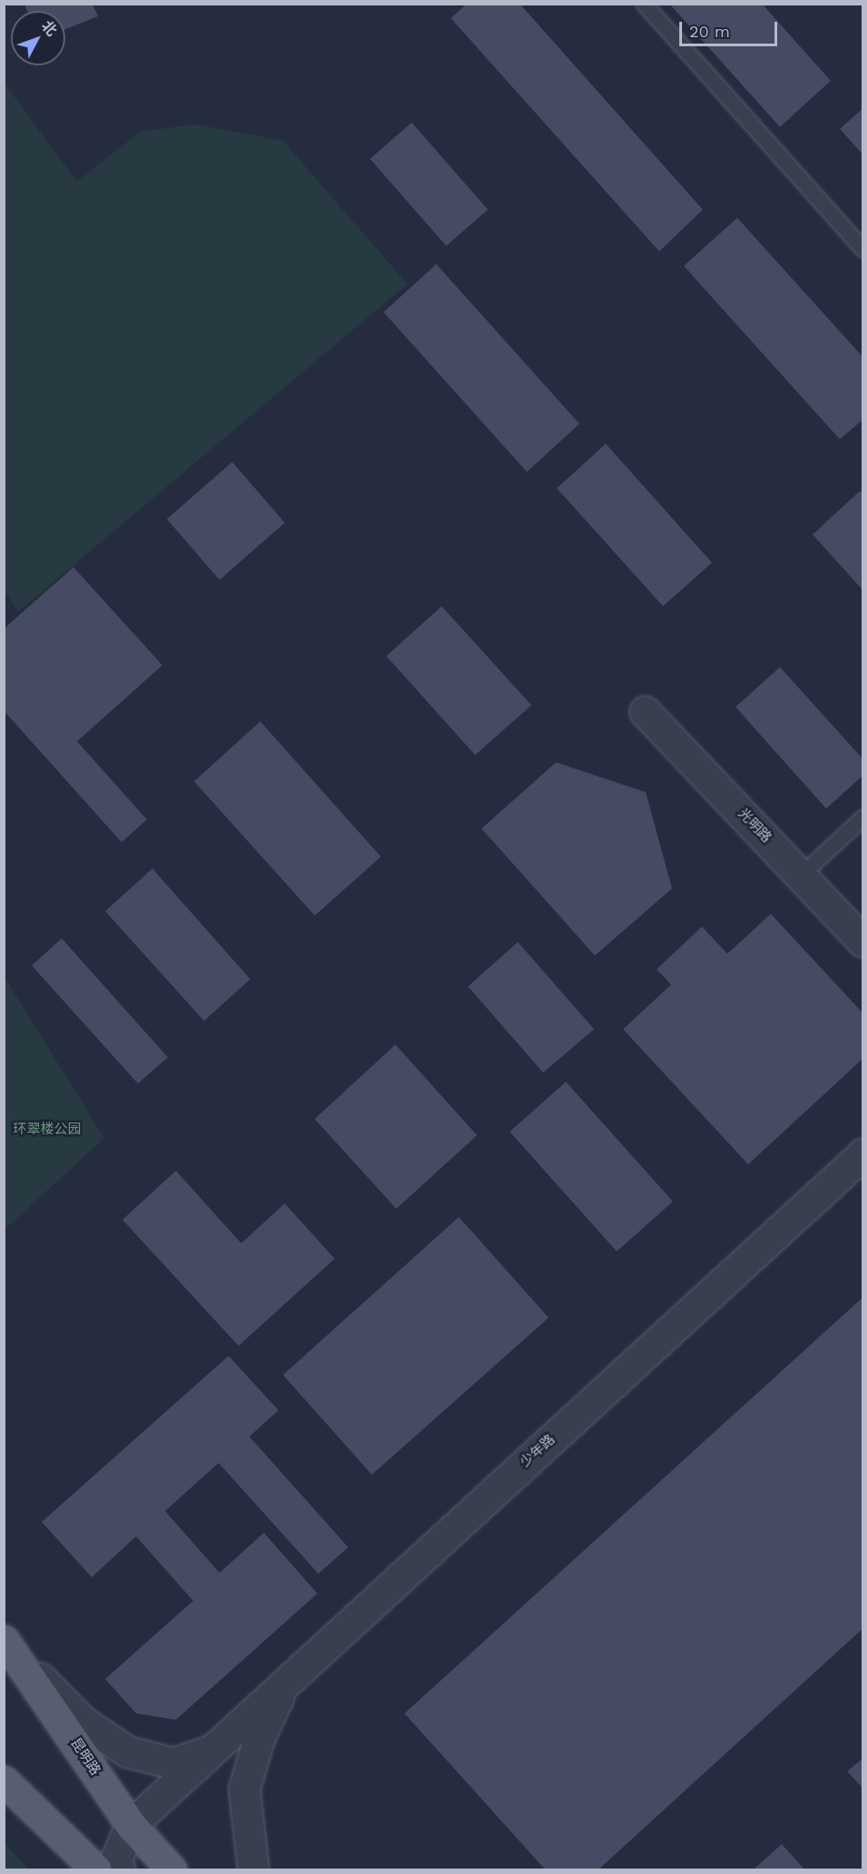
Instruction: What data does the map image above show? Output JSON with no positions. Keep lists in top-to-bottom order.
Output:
{
  "streets": {
    "main road": ["昆明路"],
    "street": ["光明路", "少年路"]
  },
  "crossings": [
    ["少年路", "昆明路"]
  ],
  "parks": ["环翠楼公园"],
  "scale_bar": "20 m",
  "north": "top right"
}
